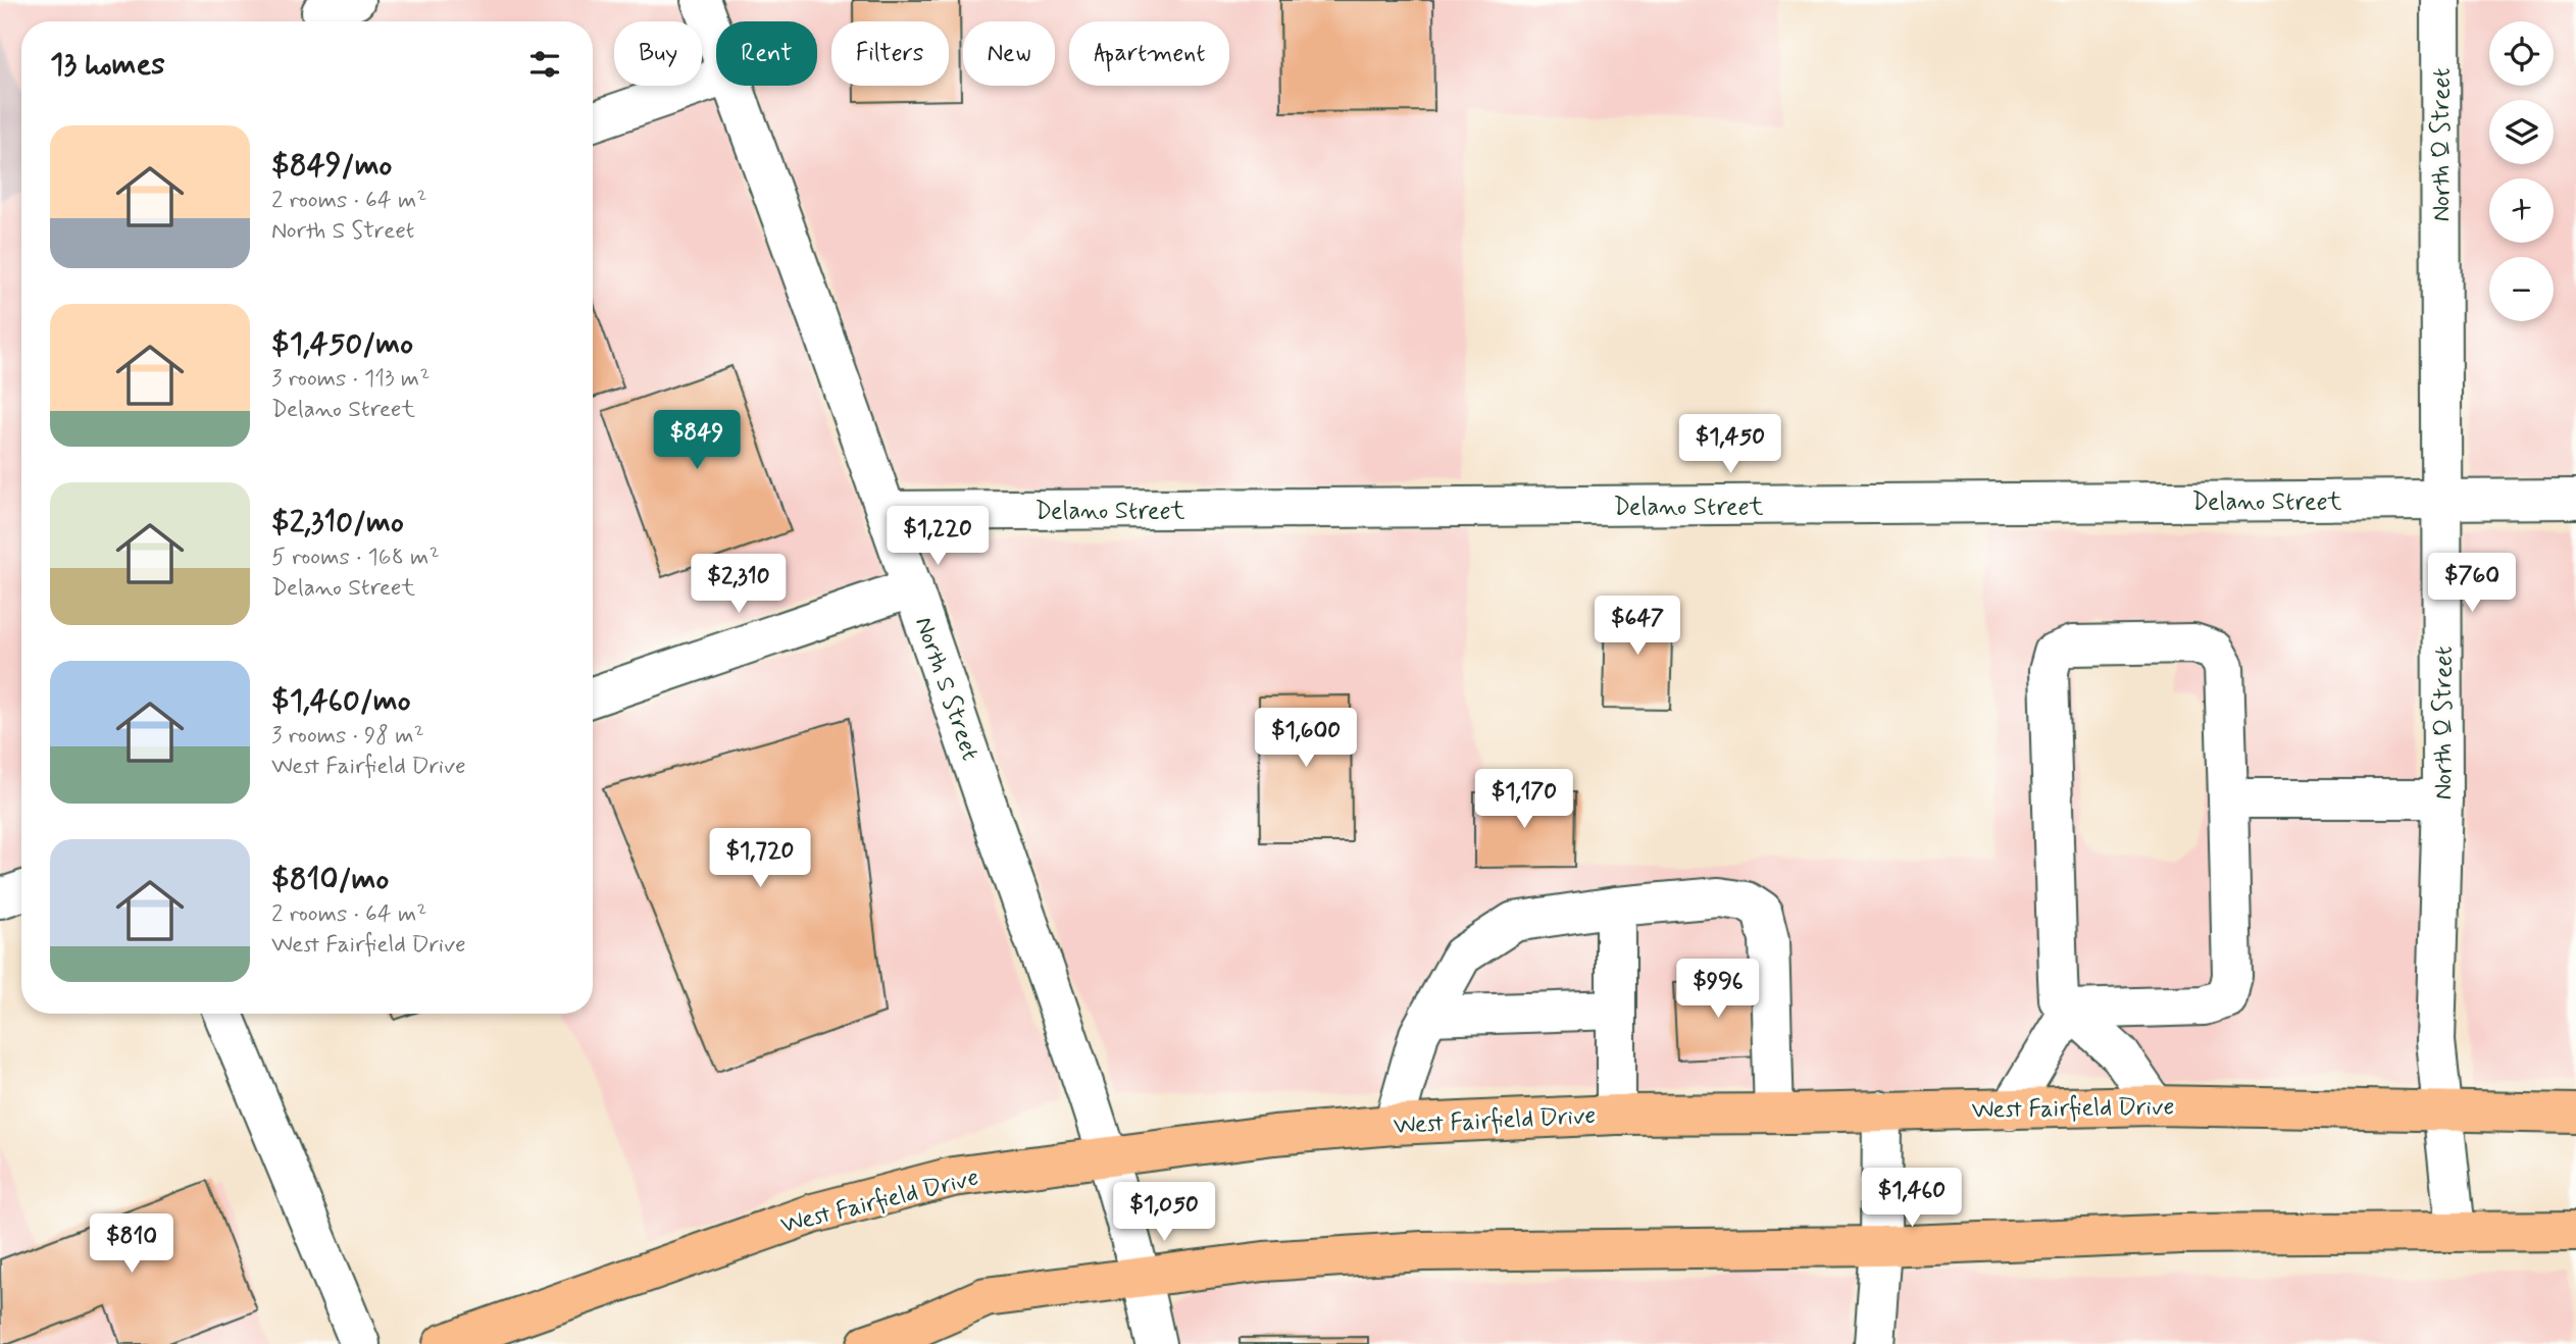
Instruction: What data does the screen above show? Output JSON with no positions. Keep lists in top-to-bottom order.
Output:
{
  "streets": {
    "main road": ["West Fairfield Drive"],
    "street": ["North Q Street", "Delano Street", "North S Street"]
  },
  "crossings": [
    ["North Q Street", "Delano Street"],
    ["North Q Street", "West Fairfield Drive"],
    ["Delano Street", "North S Street"],
    ["North S Street", "West Fairfield Drive"]
  ],
  "page": {
    "map_buttons": ["+", "−"],
    "chip": [
      "Buy",
      "Rent",
      "Filters",
      "New",
      "Apartment"
    ],
    "heading": "13 homes",
    "list": [
      {
        "name": "$849/mo",
        "note": "2 rooms · 64 m² · North S Street"
      },
      {
        "name": "$1,450/mo",
        "note": "3 rooms · 113 m² · Delano Street"
      },
      {
        "name": "$2,310/mo",
        "note": "5 rooms · 168 m² · Delano Street"
      },
      {
        "name": "$1,460/mo",
        "note": "3 rooms · 98 m² · West Fairfield Drive"
      },
      {
        "name": "$810/mo",
        "note": "2 rooms · 64 m² · West Fairfield Drive"
      }
    ],
    "price": [
      "$849",
      "$1,450",
      "$1,220",
      "$760",
      "$2,310",
      "$647",
      "$1,600",
      "$1,170",
      "$1,720",
      "$996",
      "$1,460",
      "$1,050",
      "$810"
    ]
  }
}
